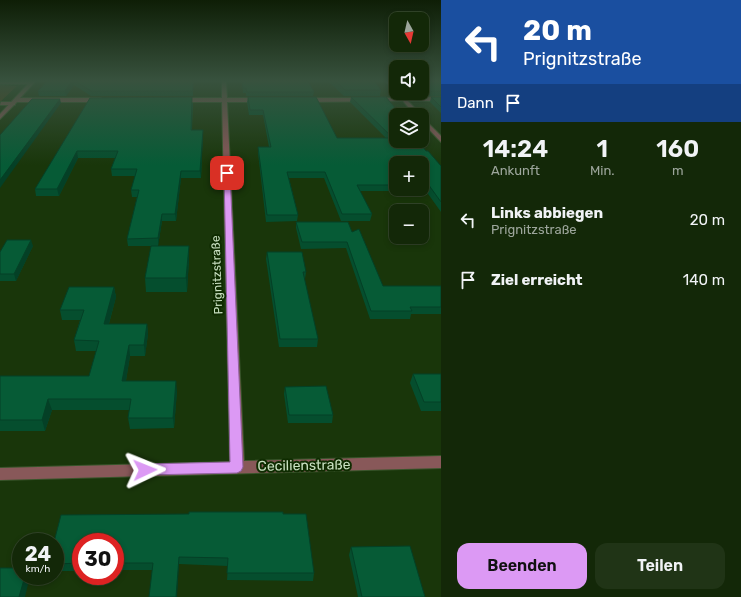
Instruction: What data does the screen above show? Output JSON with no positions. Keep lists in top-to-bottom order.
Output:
{
  "streets": {
    "street": ["Prignitzstraße", "Cecilienstraße"]
  },
  "crossings": [
    ["Prignitzstraße", "Cecilienstraße"]
  ],
  "north": "bottom",
  "page": {
    "turn": ["20 m", "Prignitzstraße"],
    "map_buttons": ["+", "−"],
    "then": "Dann",
    "eta": [
      "14:24",
      "Ankunft",
      "1",
      "Min.",
      "160",
      "m"
    ],
    "list": [
      {
        "name": "Links abbiegen",
        "note": "Prignitzstraße",
        "value": "20 m"
      },
      {
        "name": "Ziel erreicht",
        "value": "140 m"
      }
    ],
    "speed": "24 km/h",
    "limit": "30",
    "buttons": ["Beenden", "Teilen"]
  }
}
